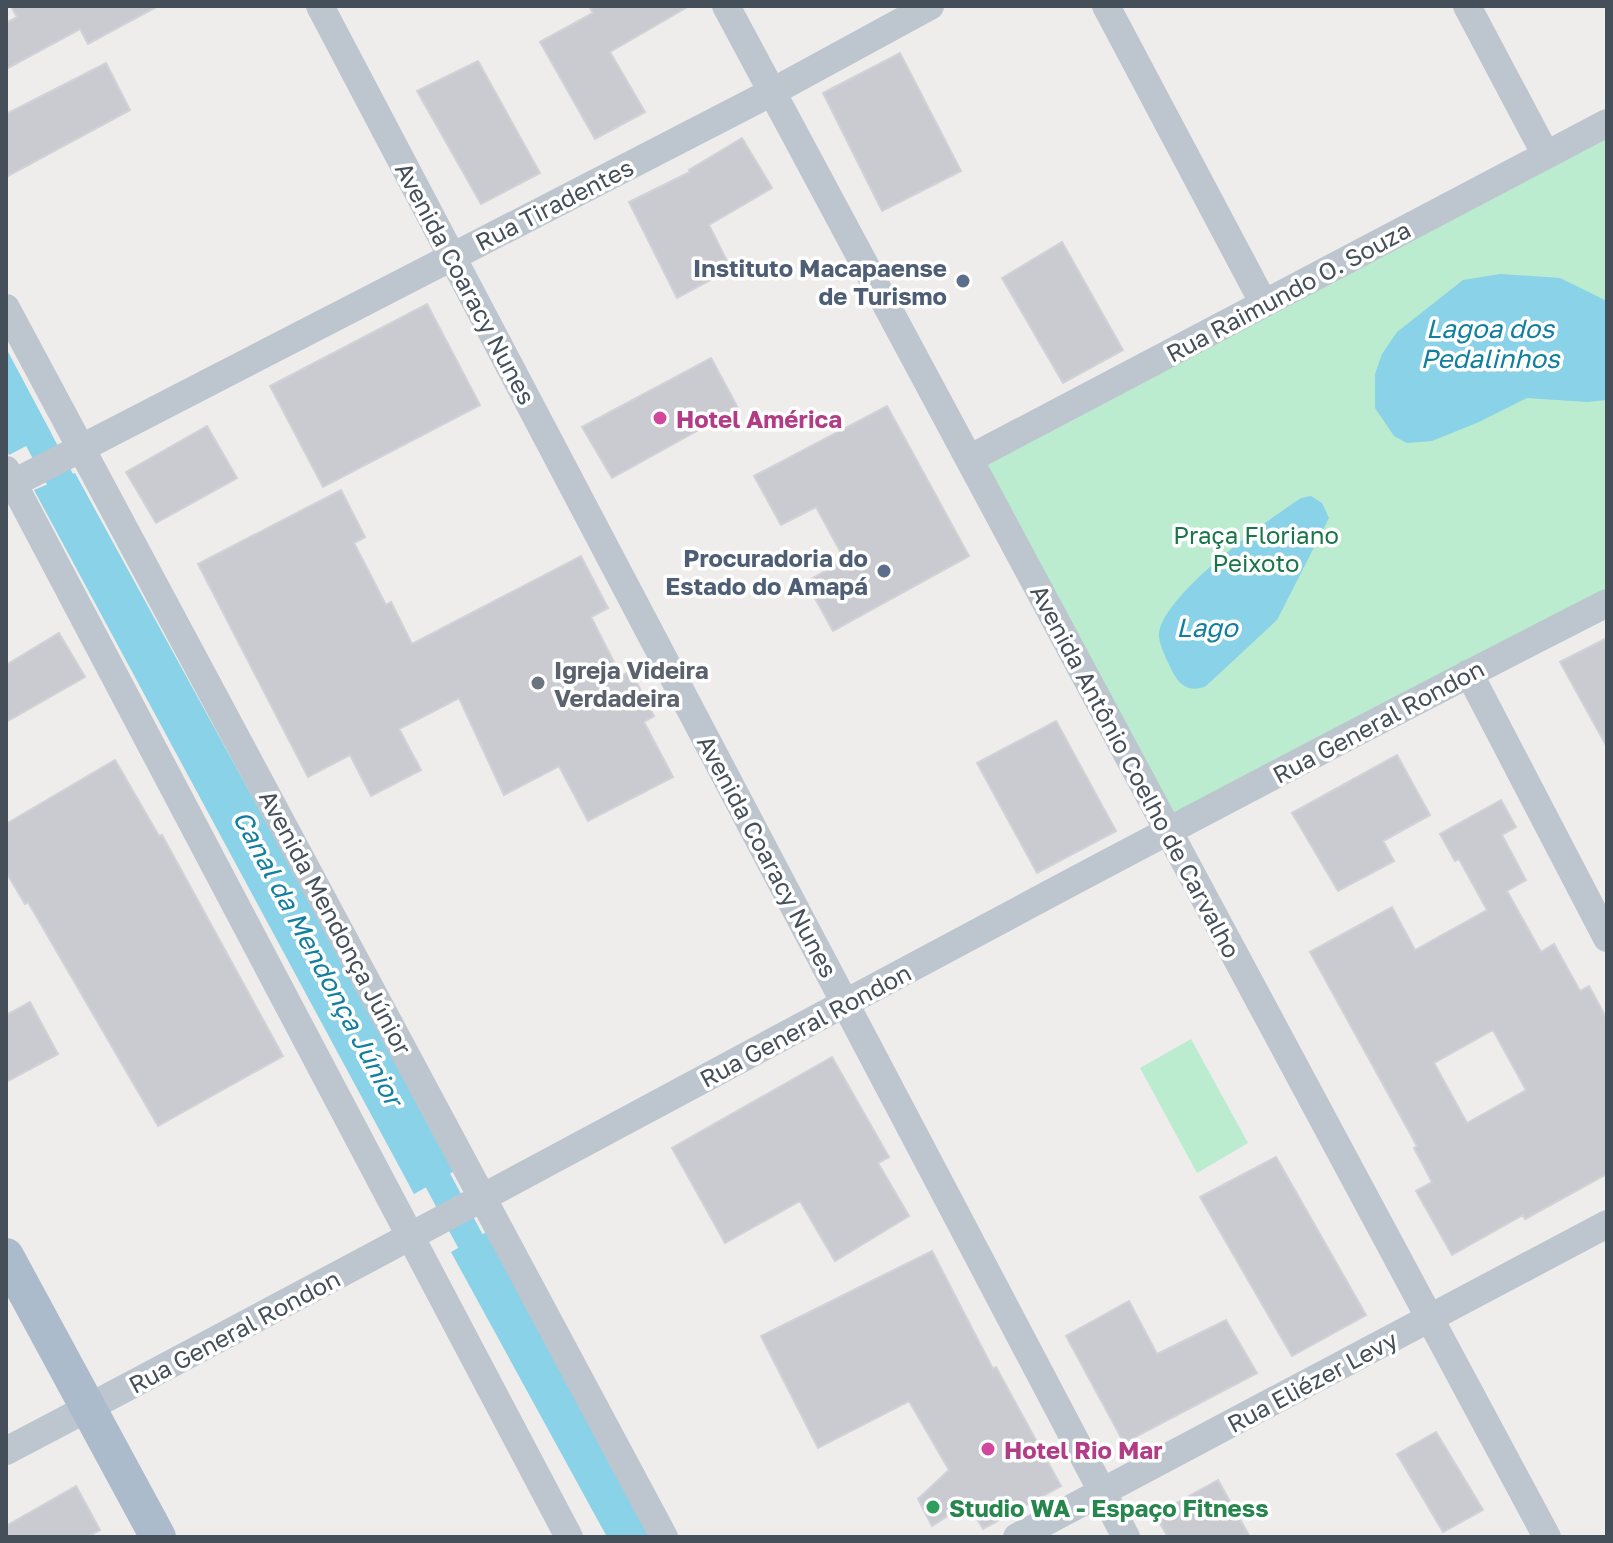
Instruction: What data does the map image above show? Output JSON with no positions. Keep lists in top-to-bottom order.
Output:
{
  "streets": {
    "street": [
      "Rua Tiradentes",
      "Avenida Coaracy Nunes",
      "Rua Raimundo O. Souza",
      "Rua General Rondon",
      "Avenida Antônio Coelho de Carvalho",
      "Avenida Mendonça Júnior",
      "Rua Eliézer Levy"
    ]
  },
  "crossings": [
    ["Rua Tiradentes", "Avenida Coaracy Nunes"],
    ["Rua Tiradentes", "Avenida Antônio Coelho de Carvalho"],
    ["Rua Tiradentes", "Avenida Mendonça Júnior"],
    ["Avenida Coaracy Nunes", "Rua General Rondon"],
    ["Avenida Coaracy Nunes", "Rua Eliézer Levy"],
    ["Rua Raimundo O. Souza", "Avenida Antônio Coelho de Carvalho"],
    ["Rua General Rondon", "Avenida Antônio Coelho de Carvalho"],
    ["Rua General Rondon", "Avenida Mendonça Júnior"],
    ["Avenida Antônio Coelho de Carvalho", "Rua Eliézer Levy"]
  ],
  "water": ["Lagoa dos Pedalinhos", "Lago", "Canal da Mendonça Júnior"],
  "parks": ["Praça Floriano Peixoto"],
  "places": [
    "Instituto Macapaense de Turismo",
    "Hotel América",
    "Procuradoria do Estado do Amapá",
    "Igreja Videira Verdadeira",
    "Hotel Rio Mar",
    "Studio WA - Espaço Fitness"
  ]
}
